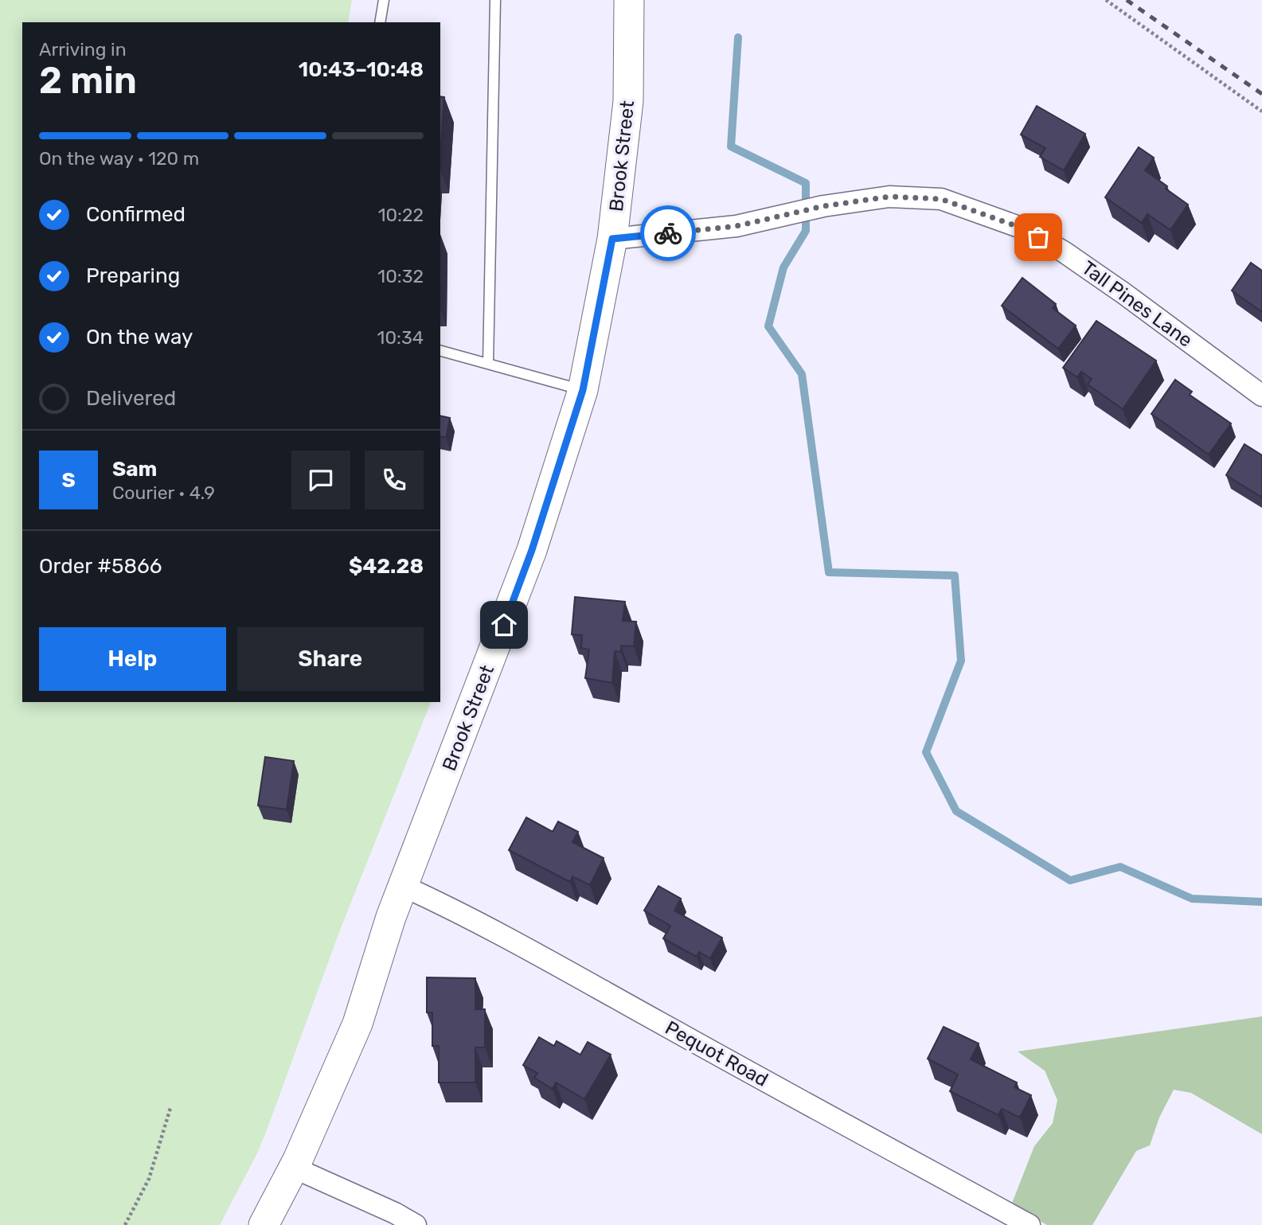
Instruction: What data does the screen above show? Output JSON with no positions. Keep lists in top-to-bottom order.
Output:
{
  "streets": {
    "main road": ["Brook Street"],
    "street": ["Tall Pines Lane", "Pequot Road"]
  },
  "crossings": [
    ["Brook Street", "Tall Pines Lane"],
    ["Brook Street", "Pequot Road"]
  ],
  "page": {
    "heading": ["2 min", "Arriving in", "10:43–10:48"],
    "panel": [
      "Sam",
      "Courier · 4.9",
      "Order #5866",
      "$42.28"
    ],
    "bar": "On the way · 120 m",
    "list": [
      ["Confirmed", "10:22"],
      ["Preparing", "10:32"],
      ["On the way", "10:34"],
      "Delivered"
    ],
    "round": "S",
    "buttons": ["Help", "Share"]
  }
}
